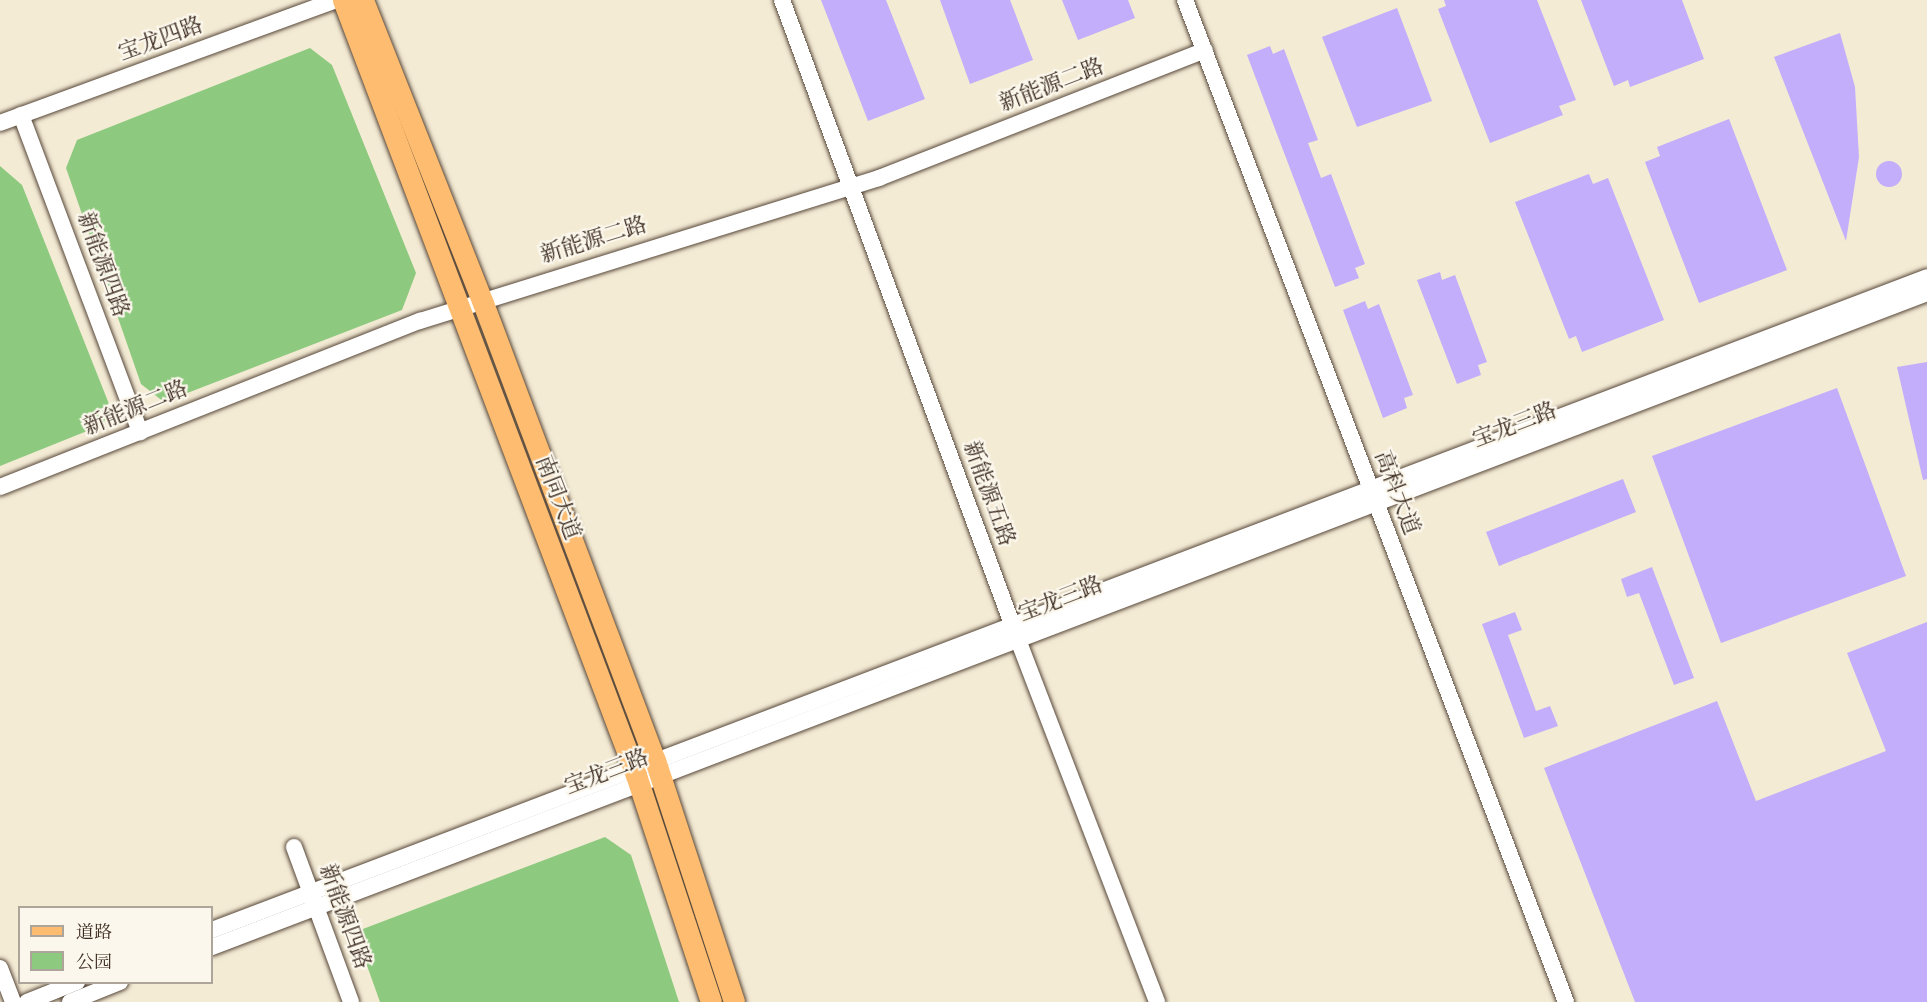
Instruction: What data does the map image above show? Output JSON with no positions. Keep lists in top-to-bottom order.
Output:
{
  "streets": {
    "main road": ["南同大道"],
    "street": [
      "宝龙四路",
      "新能源二路",
      "新能源四路",
      "宝龙三路",
      "高科大道",
      "新能源五路"
    ]
  },
  "crossings": [
    ["宝龙四路", "新能源四路"],
    ["新能源二路", "新能源四路"],
    ["新能源二路", "高科大道"],
    ["新能源二路", "新能源五路"],
    ["新能源二路", "南同大道"],
    ["新能源四路", "宝龙三路"],
    ["宝龙三路", "高科大道"],
    ["宝龙三路", "新能源五路"],
    ["宝龙三路", "南同大道"]
  ],
  "legend": ["道路", "公园"]
}
